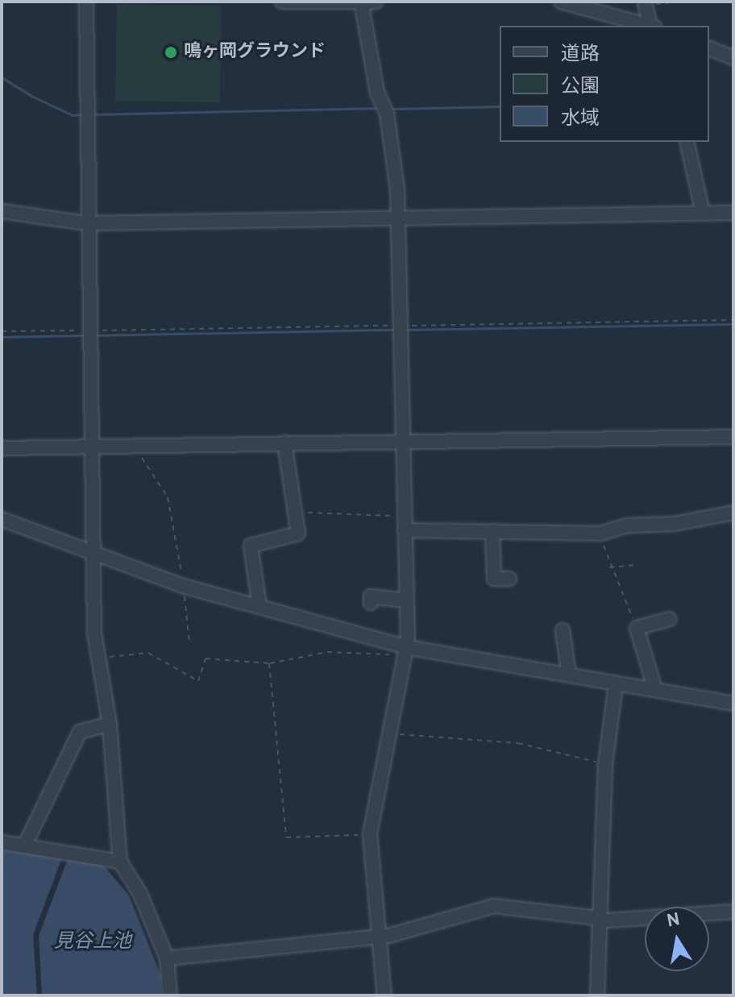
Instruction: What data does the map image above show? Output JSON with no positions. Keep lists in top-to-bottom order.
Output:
{
  "water": ["見谷上池"],
  "places": ["鳴ヶ岡グラウンド"],
  "legend": ["道路", "公園", "水域"],
  "north": "top"
}
